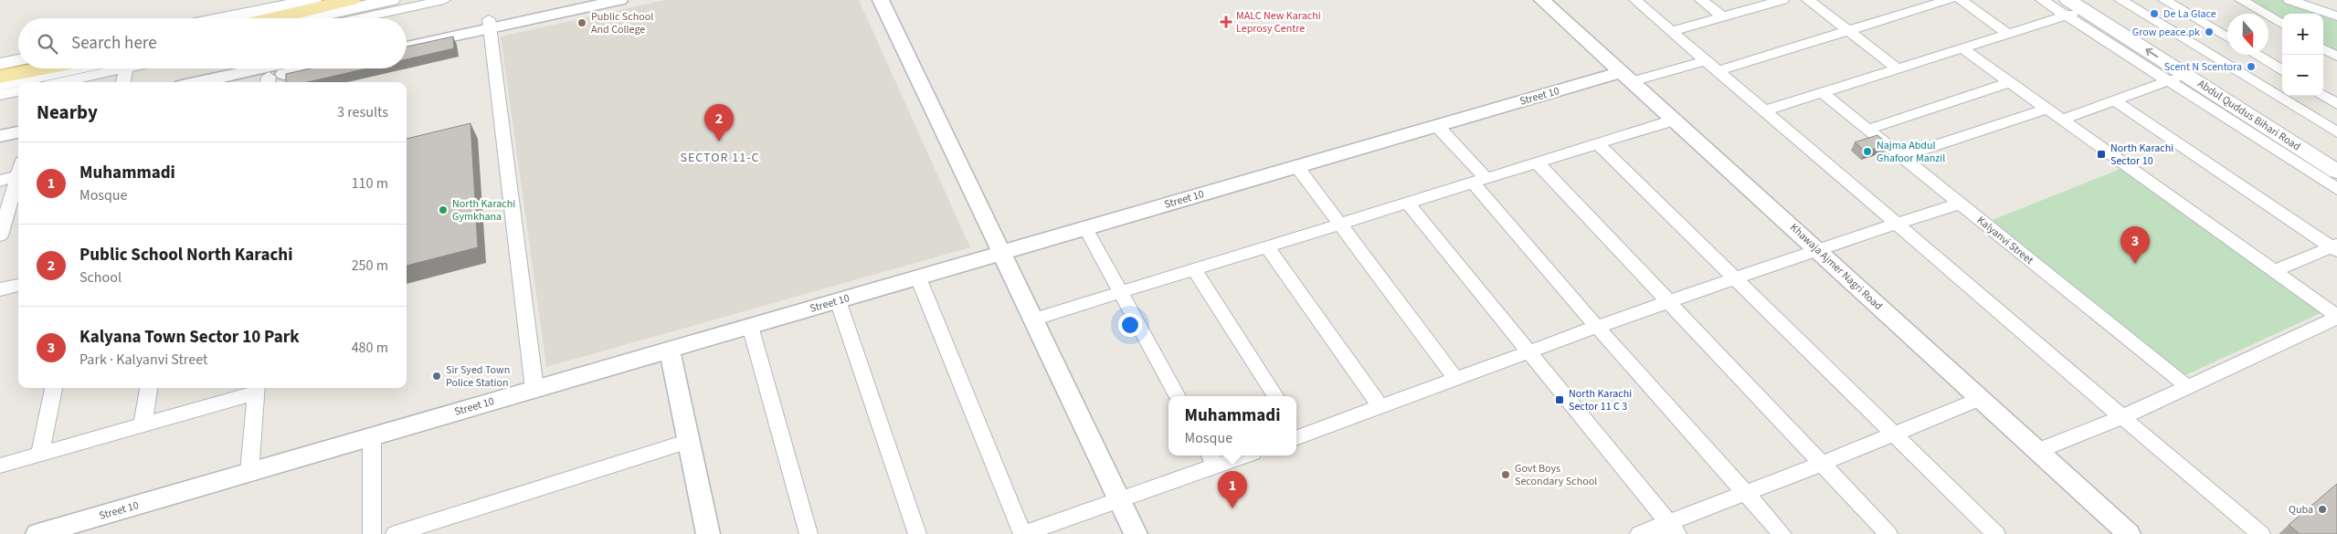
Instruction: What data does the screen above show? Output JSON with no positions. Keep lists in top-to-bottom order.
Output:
{
  "streets": {
    "main road": ["Abdul Quddus Bihari Road"],
    "street": ["Street 10", "Kalyanvi Street", "Khawaja Ajmer Nagri Road"]
  },
  "crossings": [
    ["Street 10", "Khawaja Ajmer Nagri Road"]
  ],
  "districts": ["SECTOR 11-C"],
  "places": {
    "other": [
      "De La Glace",
      "Public School And College",
      "Grow peace.pk",
      "Scent N Scentora",
      "Najma Abdul Ghafoor Manzil",
      "North Karachi Gymkhana",
      "Sir Syed Town Police Station",
      "Govt Boys Secondary School",
      "Quba"
    ],
    "health": ["MALC New Karachi Leprosy Centre"],
    "transit": ["North Karachi Sector 10", "North Karachi Sector 11 C 3"]
  },
  "north": "bottom",
  "page": {
    "map_buttons": ["+", "−"],
    "search": "Search here",
    "heading": ["Nearby", "3 results"],
    "pins": ["2", "3", "1"],
    "list": [
      {
        "mark": "1",
        "name": "Muhammadi",
        "note": "Mosque",
        "value": "110 m"
      },
      {
        "mark": "2",
        "name": "Public School North Karachi",
        "note": "School",
        "value": "250 m"
      },
      {
        "mark": "3",
        "name": "Kalyana Town Sector 10 Park",
        "note": "Park · Kalyanvi Street",
        "value": "480 m"
      }
    ],
    "popup": ["Muhammadi", "Mosque"]
  }
}
